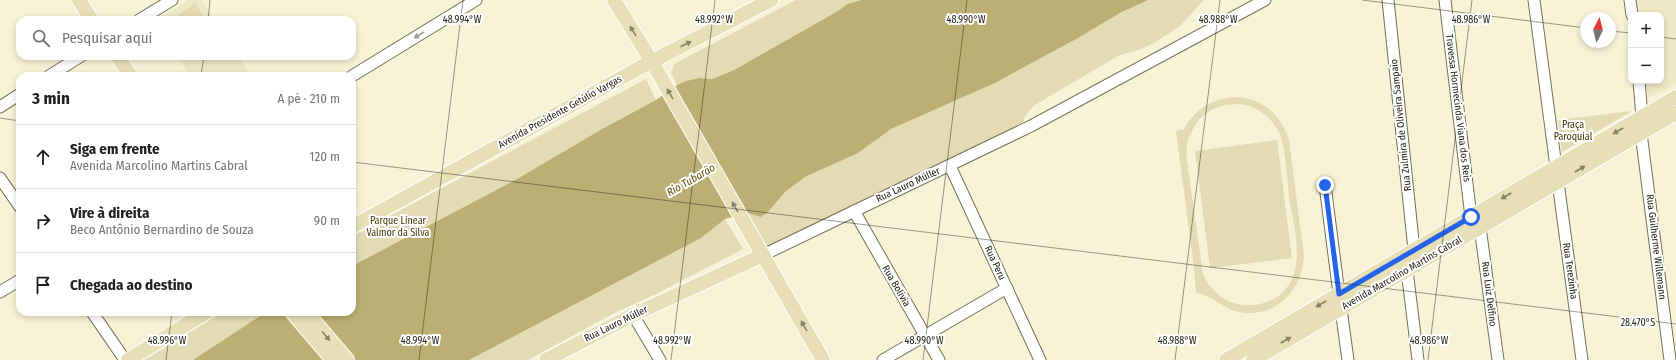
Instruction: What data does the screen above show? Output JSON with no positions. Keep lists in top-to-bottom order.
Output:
{
  "streets": {
    "main road": ["Avenida Presidente Getúlio Vargas", "Rua Lauro Müller", "Avenida Marcolino Martins Cabral"],
    "street": [
      "Travessa Hormecinda Viana dos Reis",
      "Rua Zulmira de Oliveira Sampaio",
      "Rua Guilherme Willemann",
      "Rua Peru",
      "Rua Terezinha",
      "Rua Bolívia",
      "Rua Luiz Delfino"
    ]
  },
  "crossings": [
    ["Travessa Hormecinda Viana dos Reis", "Avenida Marcolino Martins Cabral"],
    ["Travessa Hormecinda Viana dos Reis", "Rua Luiz Delfino"],
    ["Rua Zulmira de Oliveira Sampaio", "Avenida Marcolino Martins Cabral"],
    ["Rua Lauro Müller", "Rua Peru"],
    ["Rua Lauro Müller", "Rua Bolívia"],
    ["Rua Guilherme Willemann", "Avenida Marcolino Martins Cabral"],
    ["Rua Terezinha", "Avenida Marcolino Martins Cabral"],
    ["Avenida Marcolino Martins Cabral", "Rua Luiz Delfino"]
  ],
  "water": ["Rio Tubarão"],
  "parks": ["Praça Paroquial", "Parque Linear Valmor da Silva"],
  "north": "top",
  "page": {
    "map_buttons": ["+", "−"],
    "search": "Pesquisar aqui",
    "heading": ["3 min", "A pé · 210 m"],
    "list": [
      ["Siga em frente", "Avenida Marcolino Martins Cabral", "120 m"],
      ["Vire à direita", "Beco Antônio Bernardino de Souza", "90 m"],
      "Chegada ao destino"
    ]
  },
  "coordinates": [
    "48.994°W",
    "48.992°W",
    "48.990°W",
    "48.988°W",
    "48.986°W",
    "28.470°S",
    "48.996°W"
  ]
}
